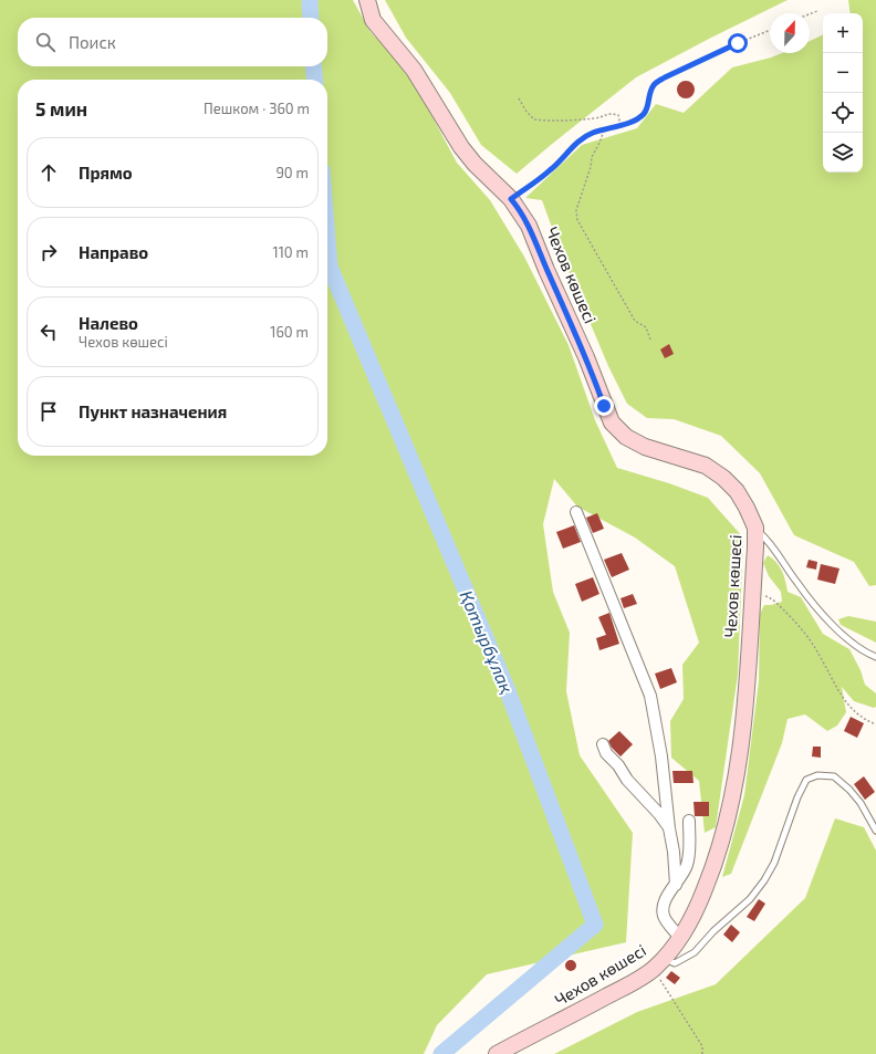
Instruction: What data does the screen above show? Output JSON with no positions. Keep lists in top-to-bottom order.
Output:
{
  "streets": {
    "main road": ["Чехов көшесі"]
  },
  "water": ["Қотырбұлақ"],
  "north": "top",
  "page": {
    "map_buttons": ["+", "−"],
    "search": "Поиск",
    "heading": ["5 мин", "Пешком · 360 m"],
    "list": [
      ["Прямо", "90 m"],
      ["Направо", "110 m"],
      ["Налево", "Чехов көшесі", "160 m"],
      "Пункт назначения"
    ]
  }
}
